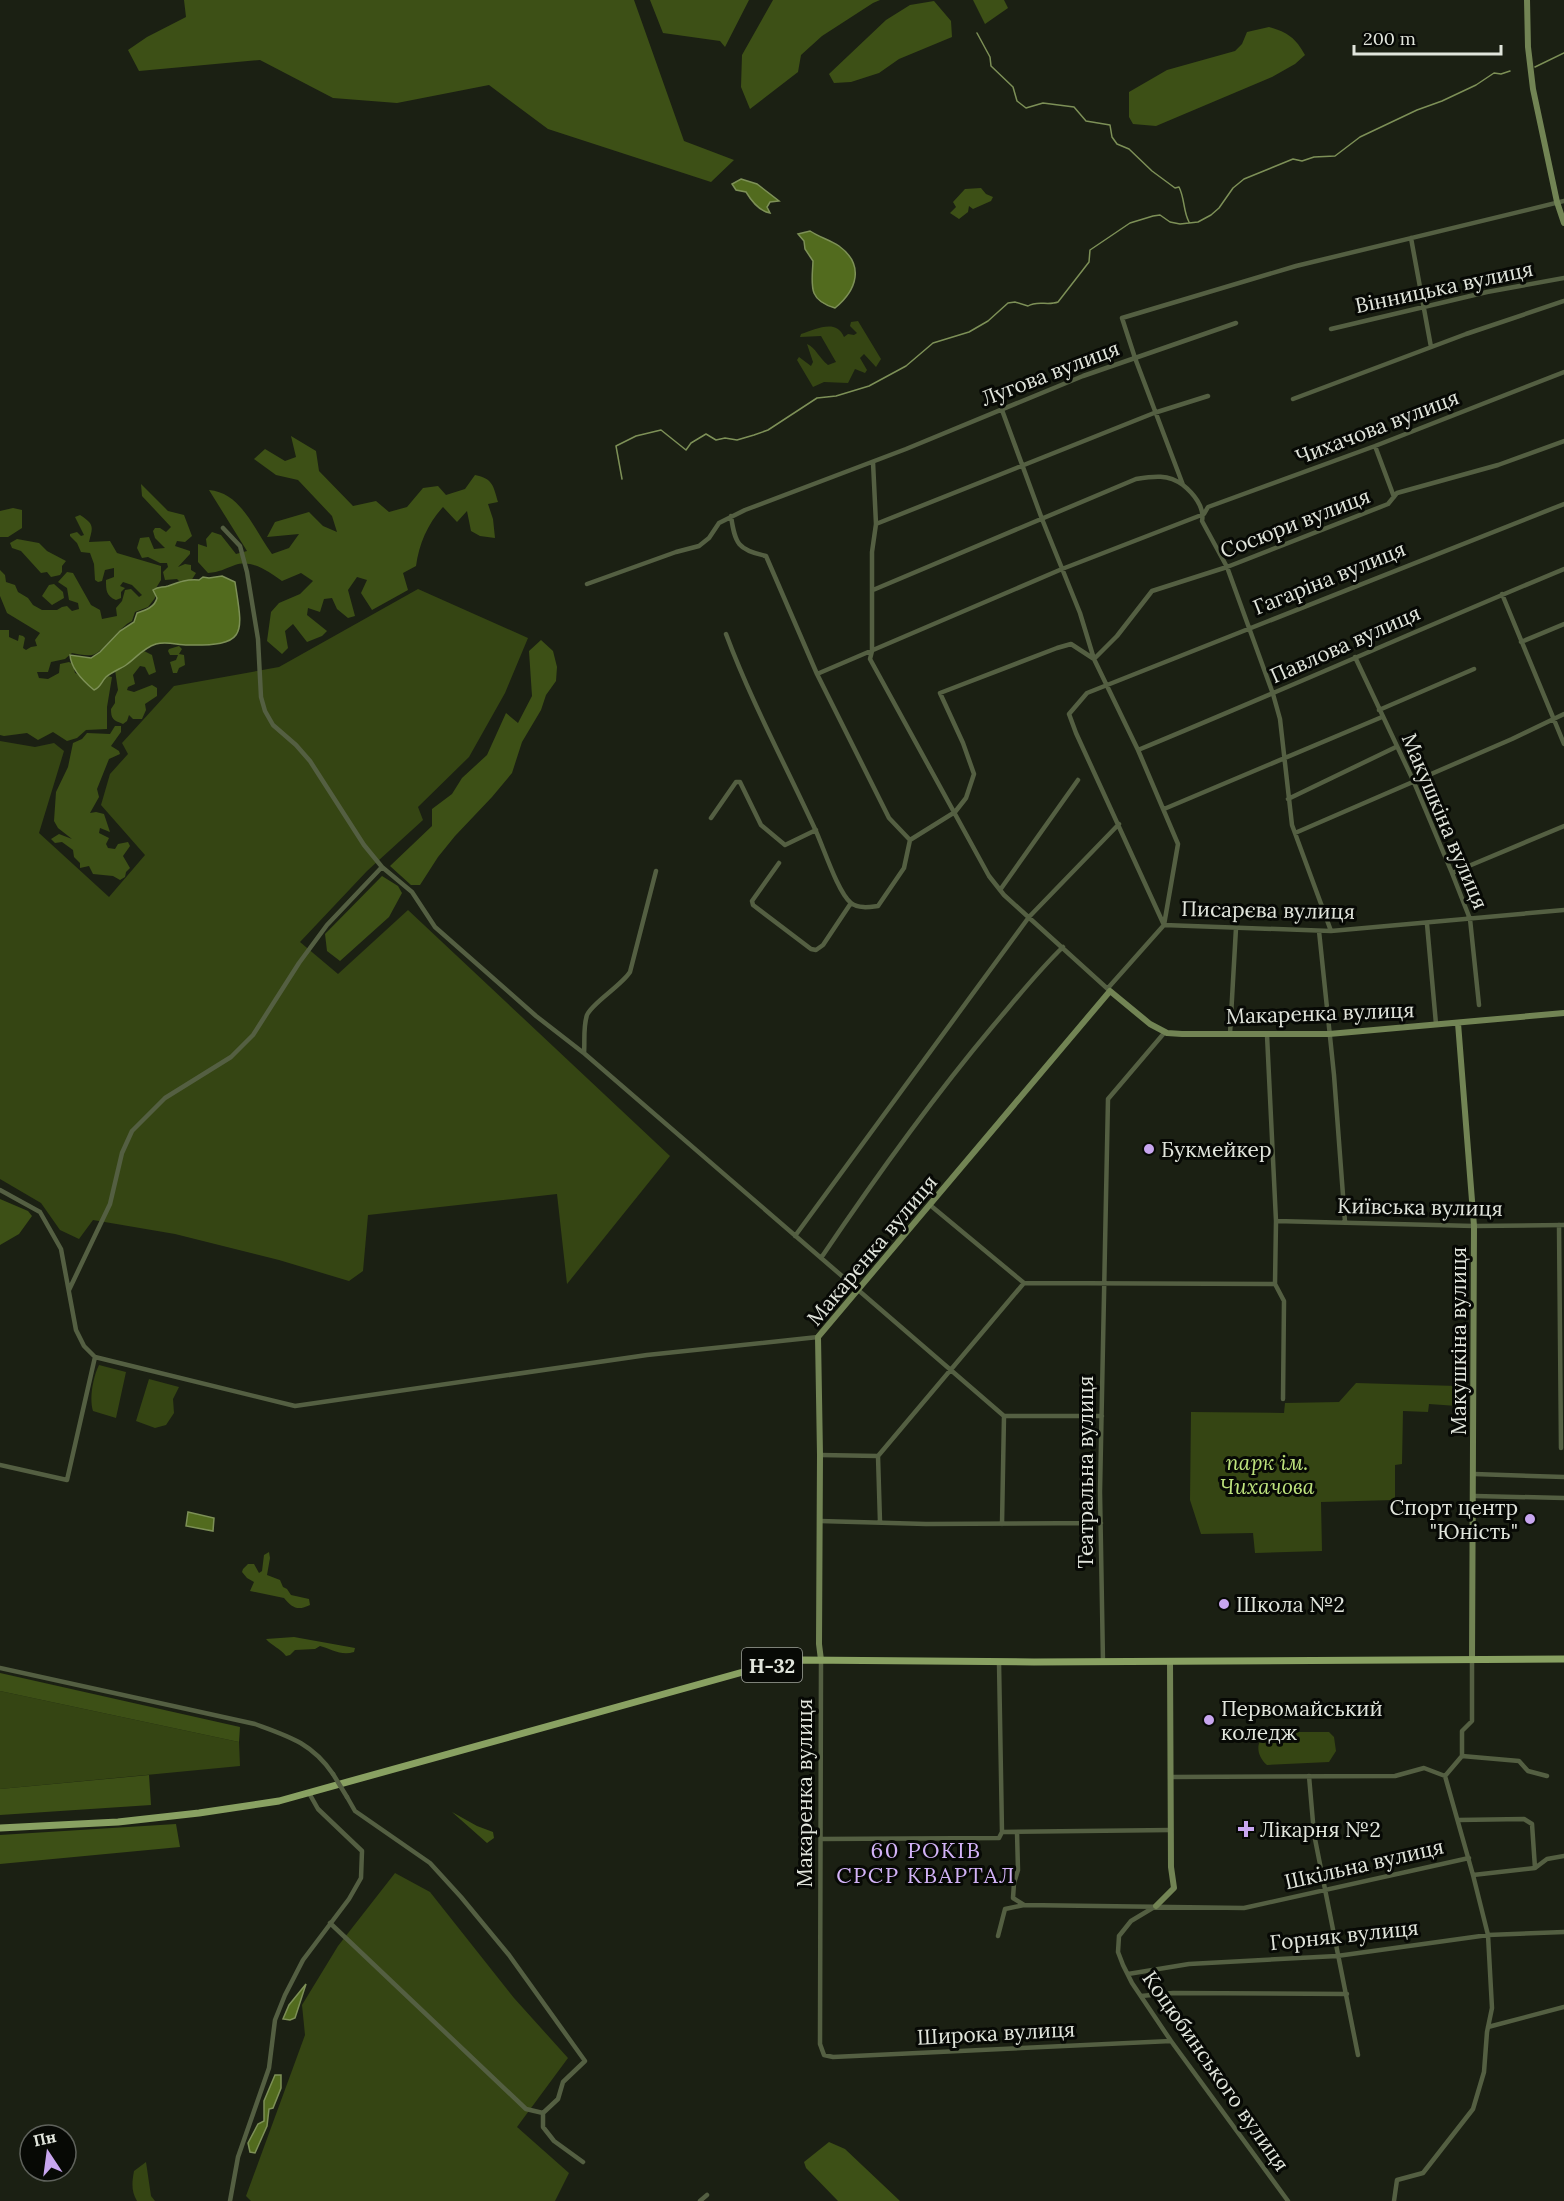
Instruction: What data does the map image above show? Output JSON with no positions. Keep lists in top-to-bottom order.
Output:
{
  "streets": {
    "main road": ["Н-32"],
    "street": [
      "Вінницька вулиця",
      "Лугова вулиця",
      "Чихачова вулиця",
      "Сосюри вулиця",
      "Гагаріна вулиця",
      "Павлова вулиця",
      "Макушкіна вулиця",
      "Писарєва вулиця",
      "Макаренка вулиця",
      "Київська вулиця",
      "Театральна вулиця",
      "Шкільна вулиця",
      "Горняк вулиця",
      "Широка вулиця",
      "Коцюбинського вулиця"
    ]
  },
  "crossings": [
    ["Павлова вулиця", "Макушкіна вулиця"],
    ["Макушкіна вулиця", "Писарєва вулиця"],
    ["Макушкіна вулиця", "Макаренка вулиця"],
    ["Макушкіна вулиця", "Київська вулиця"],
    ["Макушкіна вулиця", "Н-32"],
    ["Писарєва вулиця", "Макаренка вулиця"],
    ["Макаренка вулиця", "Театральна вулиця"],
    ["Макаренка вулиця", "Н-32"],
    ["Макаренка вулиця", "Широка вулиця"],
    ["Театральна вулиця", "Н-32"],
    ["Шкільна вулиця", "Горняк вулиця"],
    ["Шкільна вулиця", "Коцюбинського вулиця"],
    ["Горняк вулиця", "Коцюбинського вулиця"],
    ["Широка вулиця", "Коцюбинського вулиця"]
  ],
  "districts": ["60 РОКІВ СРСР КВАРТАЛ"],
  "parks": ["парк ім. Чихачова"],
  "places": {
    "other": [
      "Букмейкер",
      "Спорт центр \"Юність\"",
      "Школа №2",
      "Первомайський коледж"
    ],
    "health": ["Лікарня №2"]
  },
  "scale_bar": "200 m",
  "north": "top"
}
